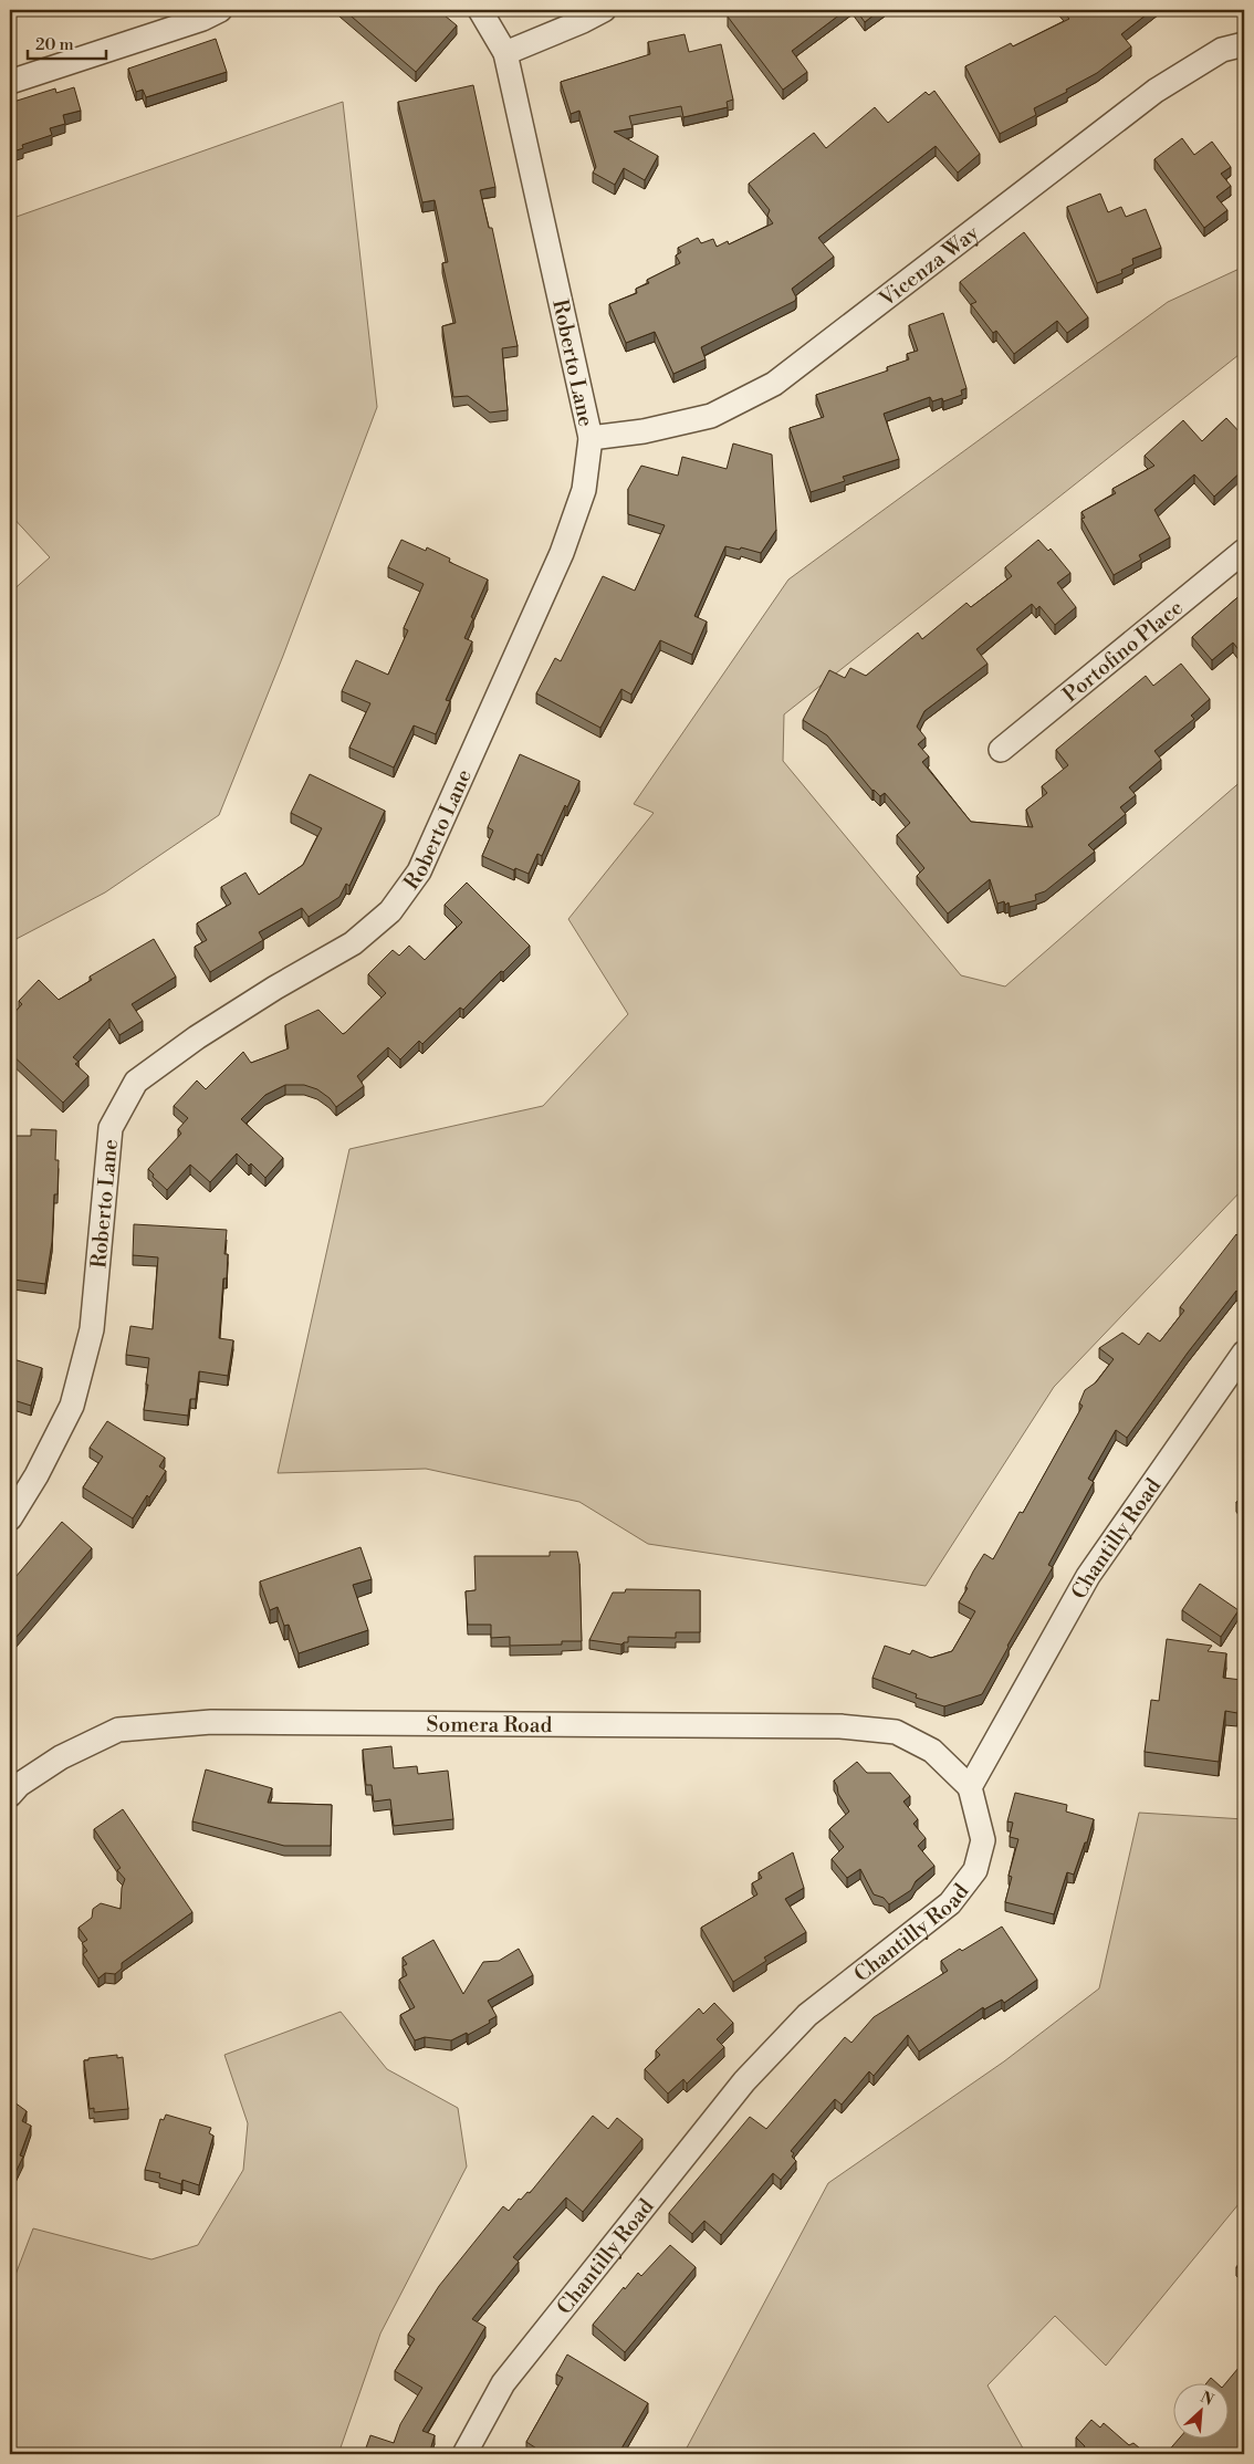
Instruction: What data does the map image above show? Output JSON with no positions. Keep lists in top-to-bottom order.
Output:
{
  "streets": {
    "street": [
      "Vicenza Way",
      "Roberto Lane",
      "Portofino Place",
      "Chantilly Road",
      "Somera Road"
    ]
  },
  "crossings": [
    ["Vicenza Way", "Roberto Lane"],
    ["Chantilly Road", "Somera Road"]
  ],
  "scale_bar": "20 m",
  "north": "top right"
}
